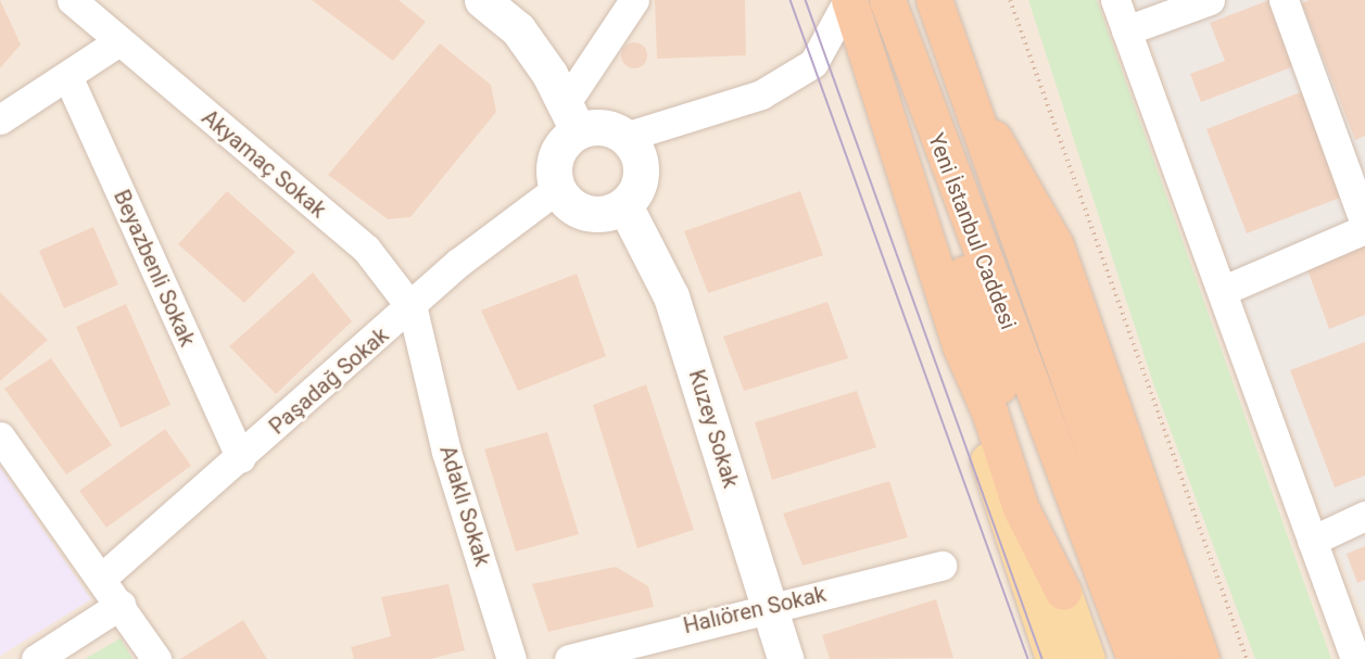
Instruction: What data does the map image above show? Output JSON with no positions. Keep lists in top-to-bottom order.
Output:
{
  "streets": {
    "highway": ["Yeni İstanbul Caddesi"],
    "street": [
      "Akyamaç Sokak",
      "Beyazbenli Sokak",
      "Paşadağ Sokak",
      "Kuzey Sokak",
      "Adaklı Sokak",
      "Halıören Sokak"
    ]
  },
  "crossings": [
    ["Akyamaç Sokak", "Paşadağ Sokak"],
    ["Akyamaç Sokak", "Adaklı Sokak"],
    ["Beyazbenli Sokak", "Paşadağ Sokak"],
    ["Paşadağ Sokak", "Kuzey Sokak"],
    ["Kuzey Sokak", "Halıören Sokak"]
  ]
}
